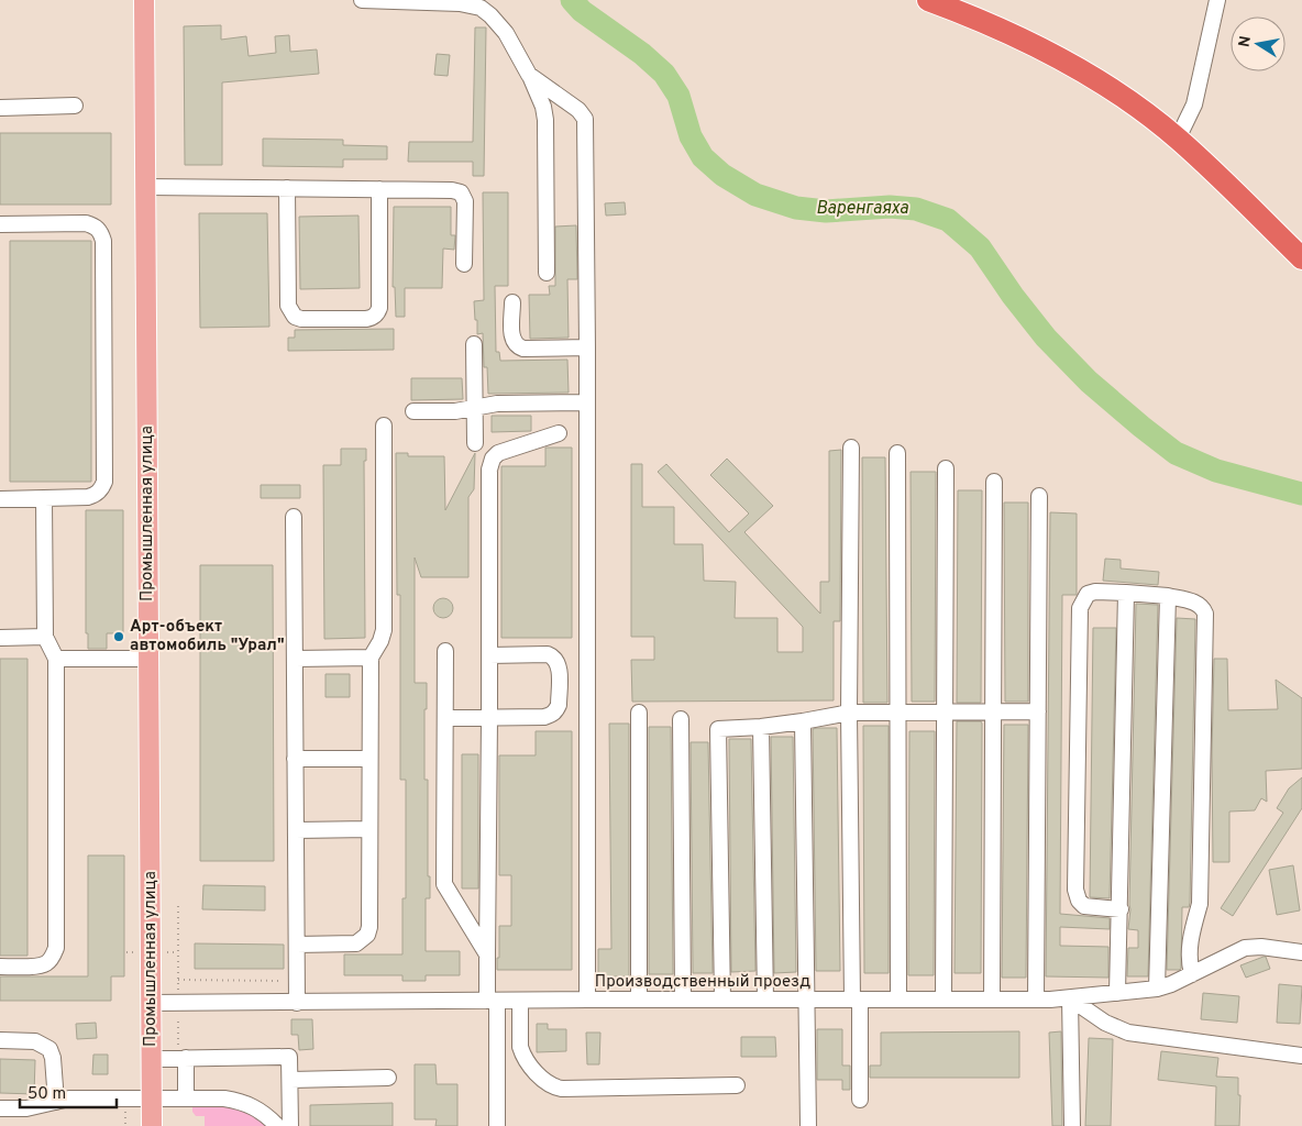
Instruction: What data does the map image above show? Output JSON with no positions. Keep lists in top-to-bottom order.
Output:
{
  "streets": {
    "main road": ["Промышленная улица"],
    "street": ["Производственный проезд"]
  },
  "crossings": [
    ["Промышленная улица", "Производственный проезд"]
  ],
  "water": ["Варенгаяха"],
  "places": ["Арт-объект автомобиль \"Урал\""],
  "scale_bar": "50 m",
  "north": "left"
}
